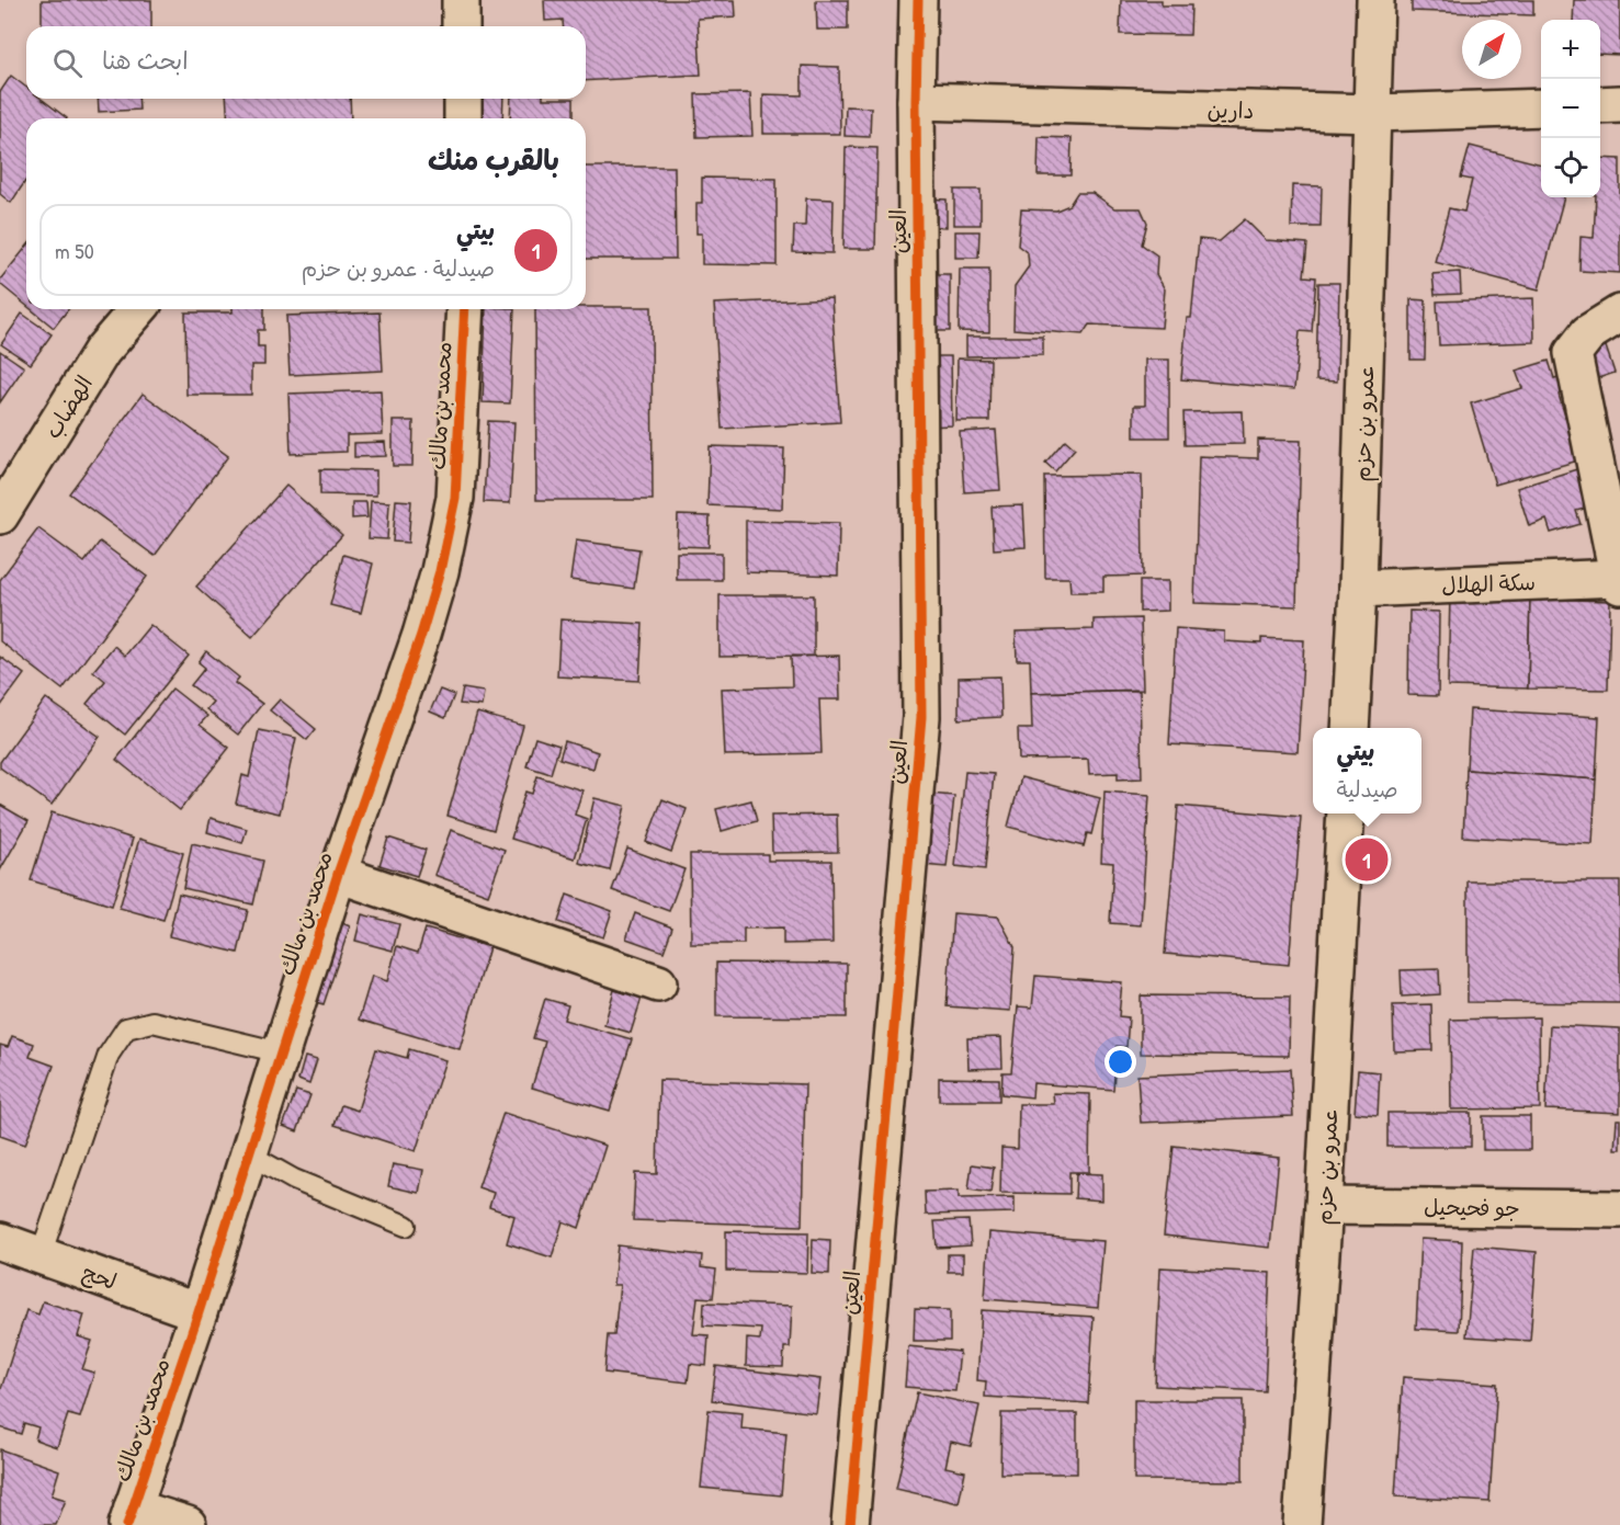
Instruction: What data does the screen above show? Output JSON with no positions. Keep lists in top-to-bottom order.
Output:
{
  "streets": {
    "street": [
      "دارين",
      "العين",
      "محمد بن مالك",
      "الهضاب",
      "عمرو بن حزم",
      "سكة الهلال",
      "جو فحيحيل",
      "لحج"
    ]
  },
  "crossings": [
    ["دارين", "العين"],
    ["دارين", "عمرو بن حزم"],
    ["محمد بن مالك", "لحج"],
    ["عمرو بن حزم", "سكة الهلال"],
    ["عمرو بن حزم", "جو فحيحيل"]
  ],
  "north": "top right",
  "page": {
    "map_buttons": ["+", "−"],
    "search": "ابحث هنا",
    "heading": "بالقرب منك",
    "list": [
      {
        "mark": "1",
        "name": "بيتي",
        "note": "صيدلية · عمرو بن حزم",
        "value": "50 m"
      }
    ],
    "popup": ["بيتي", "صيدلية"],
    "pins": "1"
  }
}
